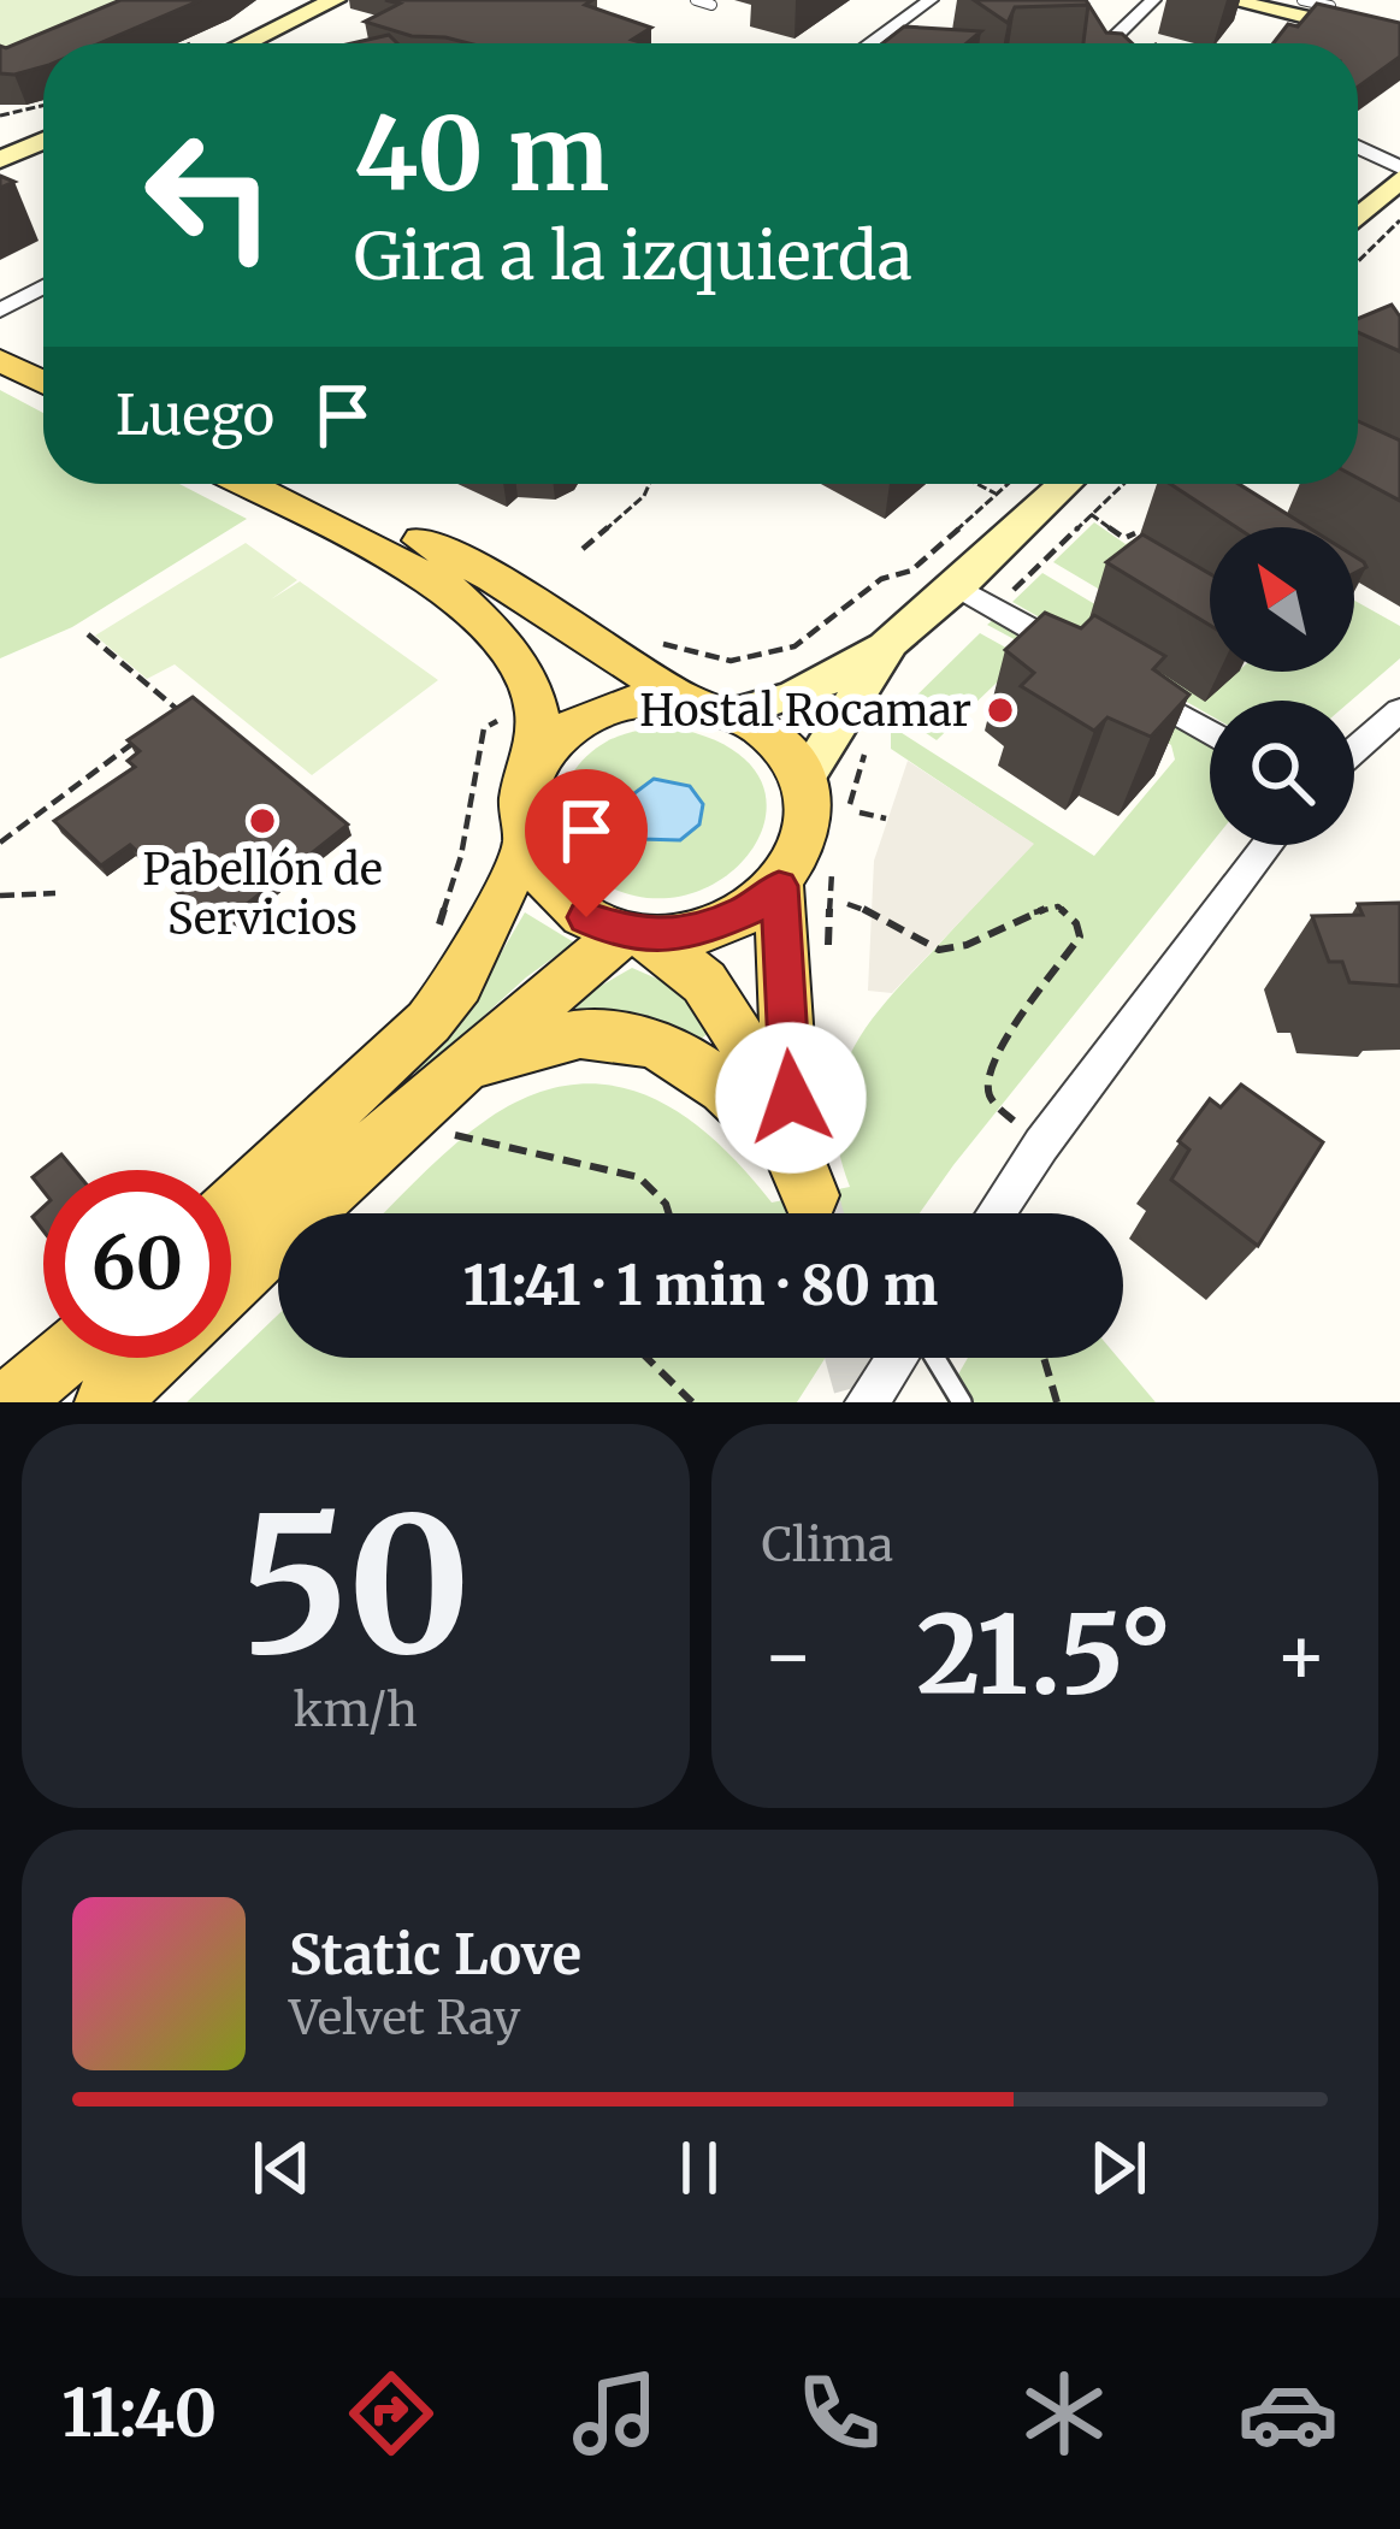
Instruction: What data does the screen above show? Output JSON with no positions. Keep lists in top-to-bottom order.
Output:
{
  "places": ["Hostal Rocamar", "Pabellón de Servicios"],
  "north": "top left",
  "page": {
    "turn": ["40 m", "Gira a la izquierda"],
    "then": "Luego",
    "limit": "60",
    "trip": "11:41 · 1 min · 80 m",
    "tile": [
      ["50", "km/h"],
      "Clima"
    ],
    "heat": ["−", "21.5°", "+"],
    "song": ["Static Love", "Velvet Ray"],
    "tabs": "11:40"
  }
}
